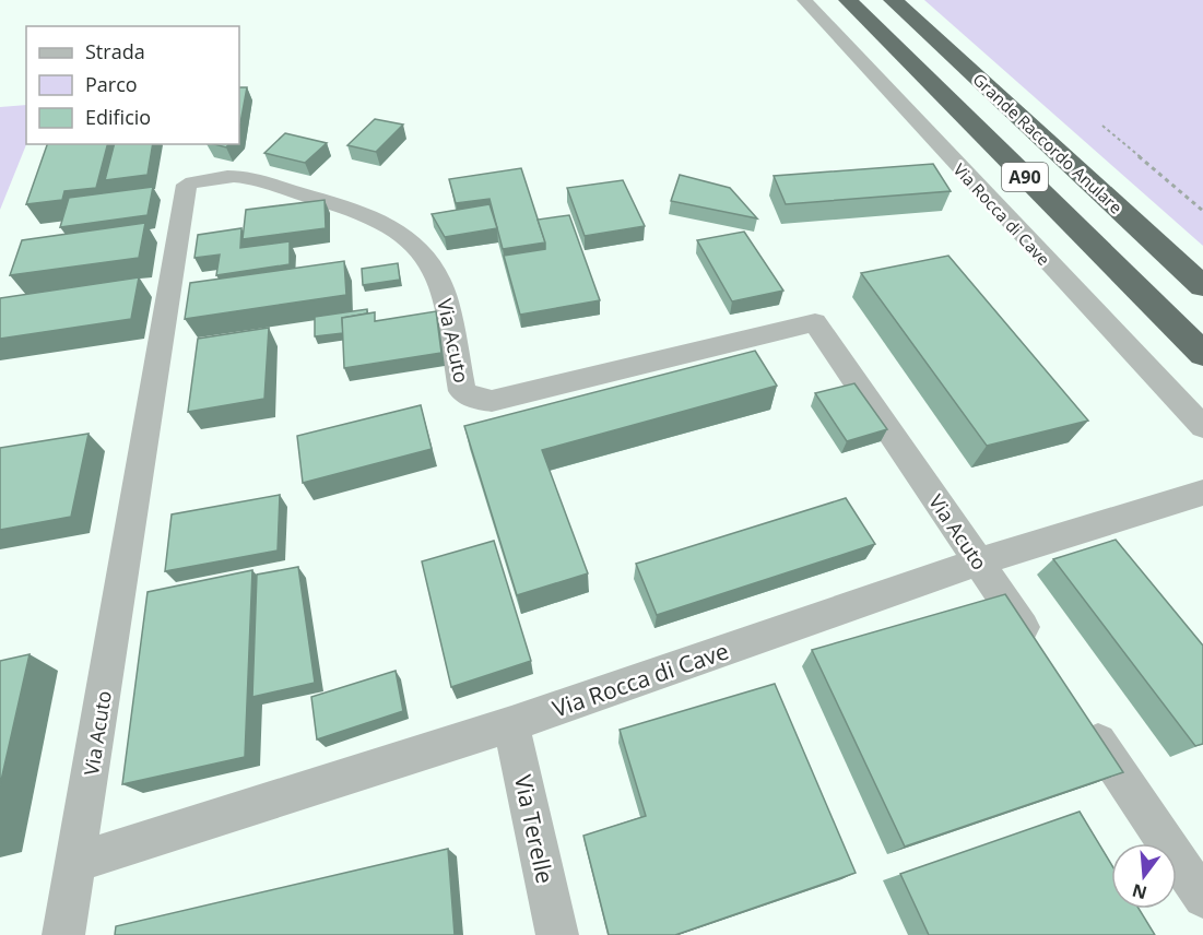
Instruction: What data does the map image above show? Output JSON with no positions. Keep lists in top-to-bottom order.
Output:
{
  "streets": {
    "highway": ["Grande Raccordo Anulare", "A90"],
    "street": ["Via Rocca di Cave", "Via Acuto", "Via Terelle"]
  },
  "crossings": [
    ["Via Rocca di Cave", "Via Acuto"],
    ["Via Rocca di Cave", "Via Terelle"]
  ],
  "legend": ["Strada", "Parco", "Edificio"],
  "north": "bottom"
}
